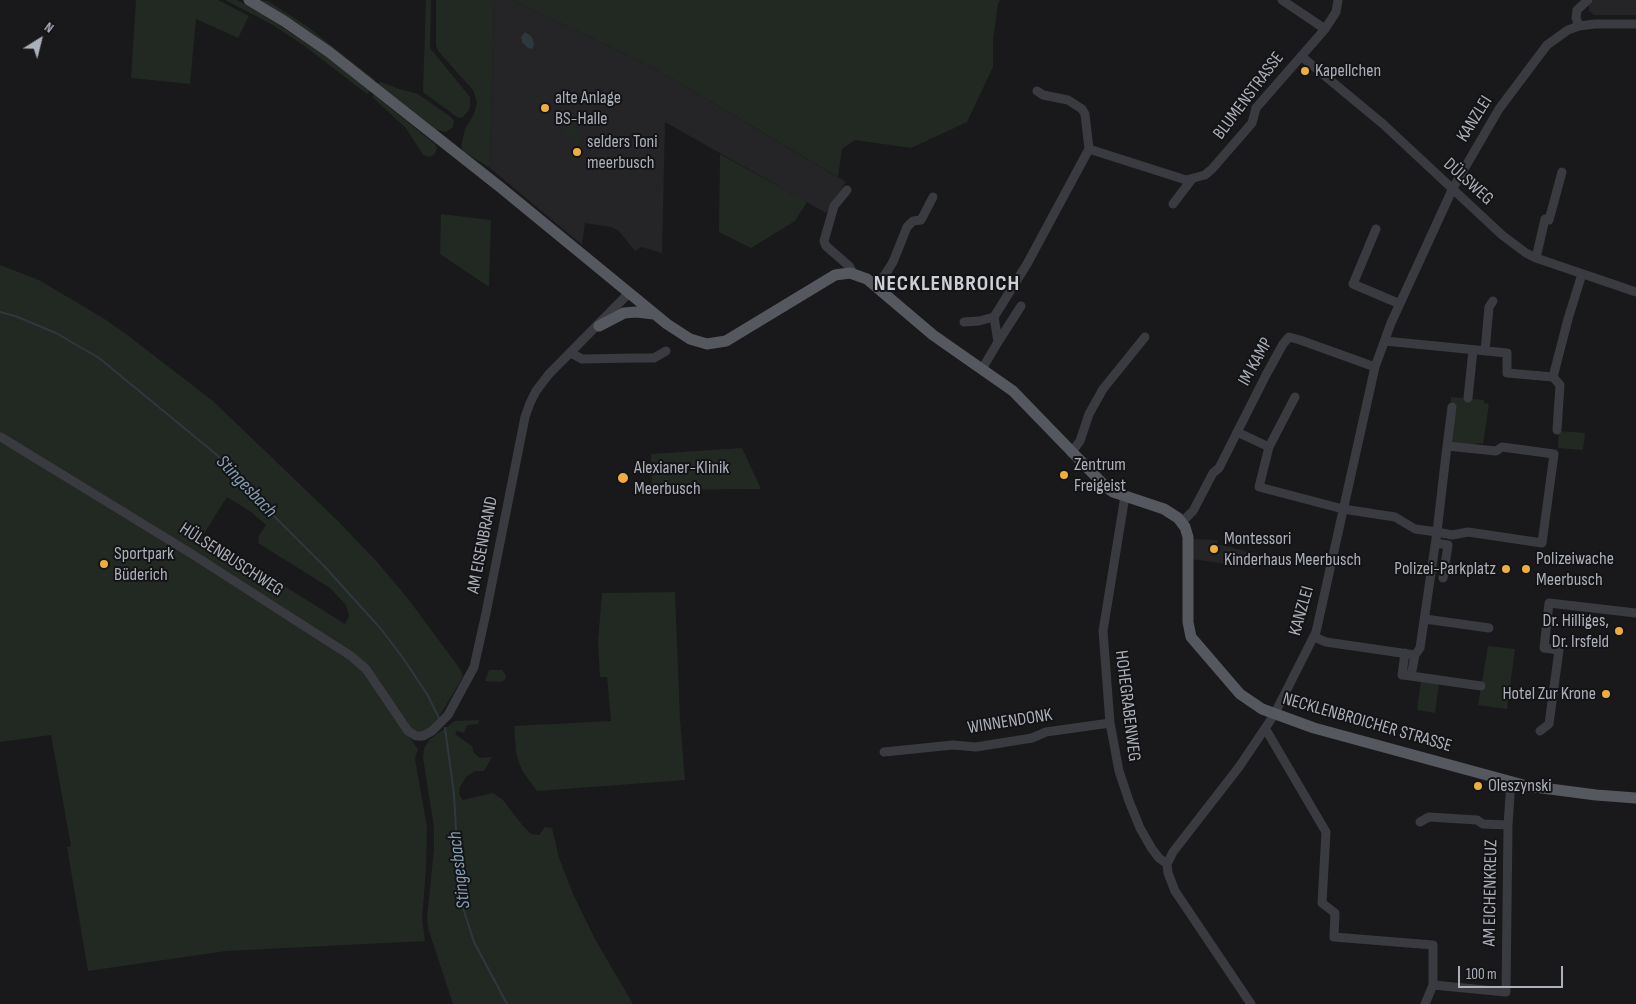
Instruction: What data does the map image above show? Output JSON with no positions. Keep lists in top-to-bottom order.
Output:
{
  "streets": {
    "main road": ["NECKLENBROICHER STRASSE"],
    "street": [
      "BLUMENSTRASSE",
      "KANZLEI",
      "DÜLSWEG",
      "IM KAMP",
      "AM EISENBRAND",
      "HÜLSENBUSCHWEG",
      "HOHEGRABENWEG",
      "WINNENDONK",
      "AM EICHENKREUZ"
    ]
  },
  "crossings": [
    ["BLUMENSTRASSE", "DÜLSWEG"],
    ["KANZLEI", "DÜLSWEG"],
    ["KANZLEI", "IM KAMP"],
    ["KANZLEI", "HOHEGRABENWEG"],
    ["KANZLEI", "NECKLENBROICHER STRASSE"],
    ["IM KAMP", "NECKLENBROICHER STRASSE"],
    ["AM EISENBRAND", "HÜLSENBUSCHWEG"],
    ["HOHEGRABENWEG", "WINNENDONK"],
    ["NECKLENBROICHER STRASSE", "AM EICHENKREUZ"]
  ],
  "districts": ["NECKLENBROICH"],
  "water": ["Stingesbach"],
  "places": [
    "Kapellchen",
    "alte Anlage BS-Halle",
    "selders Toni meerbusch",
    "Zentrum Freigeist",
    "Alexianer-Klinik Meerbusch",
    "Montessori Kinderhaus Meerbusch",
    "Sportpark Büderich",
    "Polizei-Parkplatz",
    "Polizeiwache Meerbusch",
    "Dr. Hilliges, Dr. Irsfeld",
    "Hotel Zur Krone",
    "Oleszynski"
  ],
  "scale_bar": "100 m",
  "north": "top right"
}
